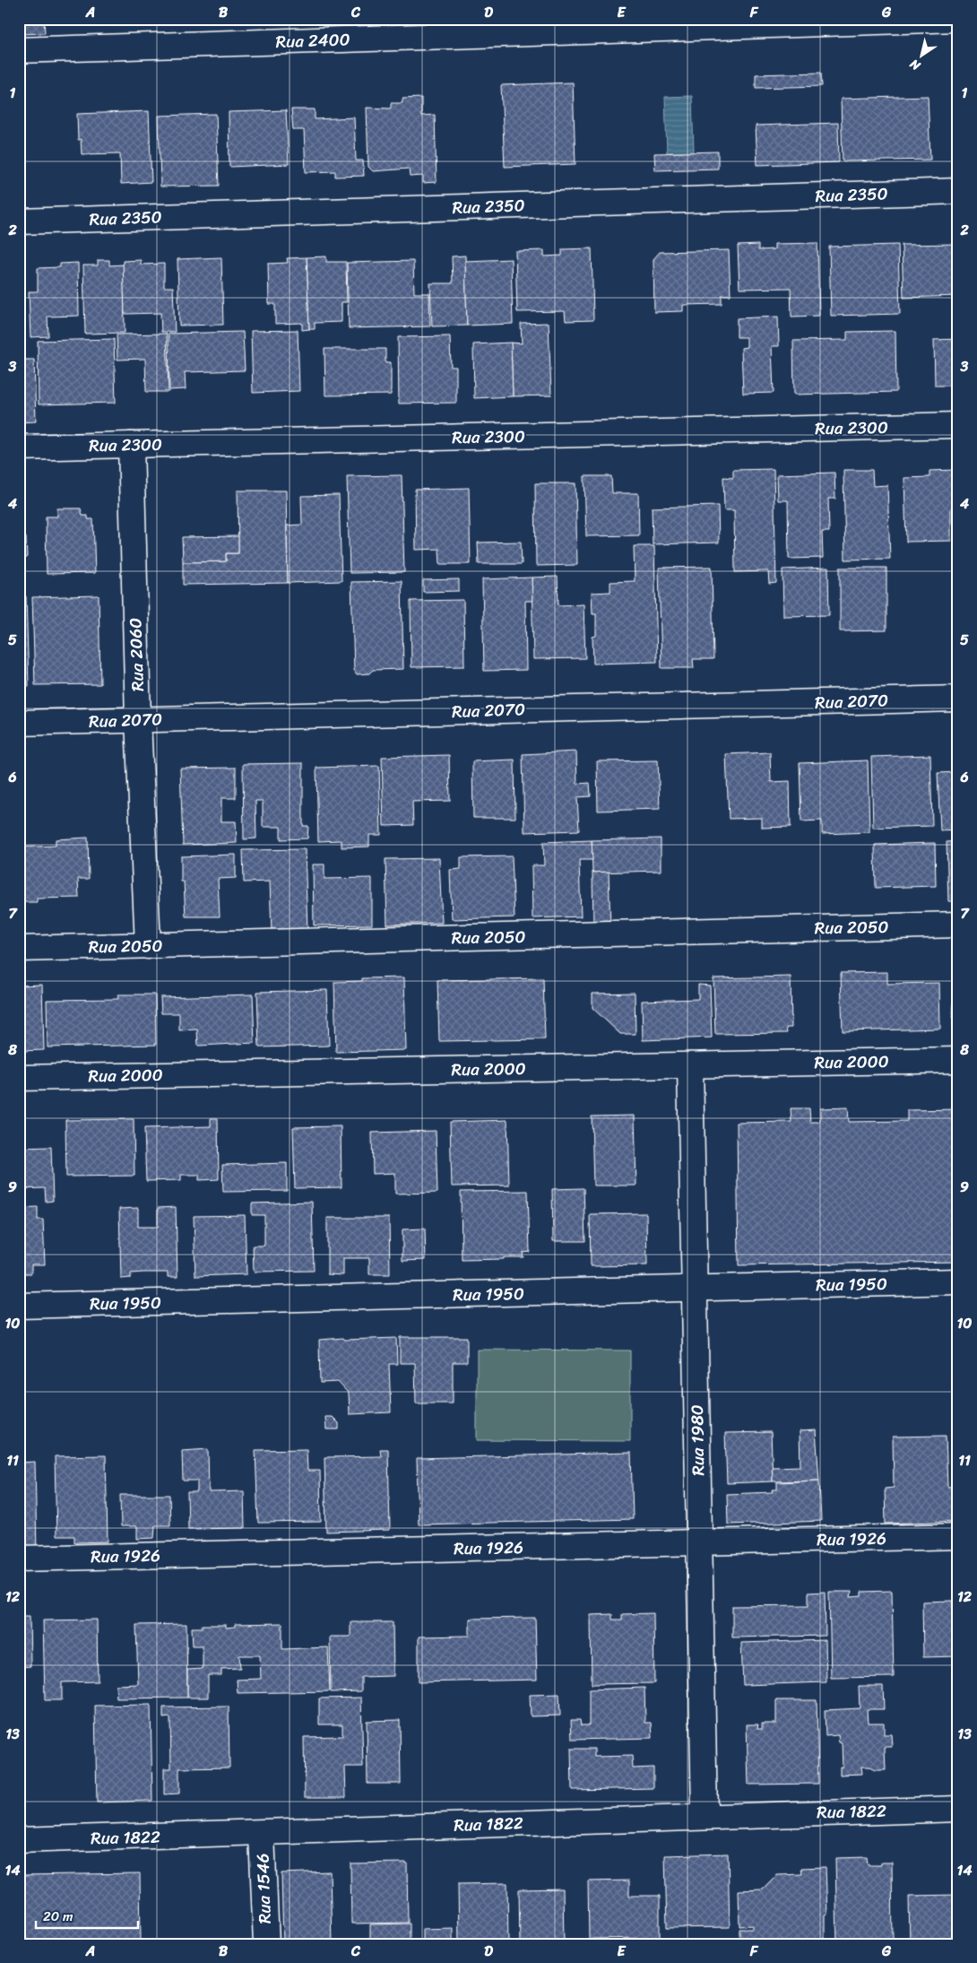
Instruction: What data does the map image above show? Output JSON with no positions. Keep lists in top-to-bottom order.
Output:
{
  "streets": {
    "street": [
      "Rua 2400",
      "Rua 2350",
      "Rua 2300",
      "Rua 2060",
      "Rua 2070",
      "Rua 2050",
      "Rua 2000",
      "Rua 1950",
      "Rua 1980",
      "Rua 1926",
      "Rua 1822",
      "Rua 1546"
    ]
  },
  "crossings": [
    ["Rua 2300", "Rua 2060"],
    ["Rua 2060", "Rua 2070"],
    ["Rua 2060", "Rua 2050"],
    ["Rua 2000", "Rua 1980"],
    ["Rua 1950", "Rua 1980"],
    ["Rua 1980", "Rua 1926"],
    ["Rua 1980", "Rua 1822"],
    ["Rua 1822", "Rua 1546"]
  ],
  "scale_bar": "20 m",
  "north": "bottom left",
  "grid": {
    "columns": [
      "A",
      "B",
      "C",
      "D",
      "E",
      "F",
      "G"
    ],
    "rows": [
      "1",
      "2",
      "3",
      "4",
      "5",
      "6",
      "7",
      "8",
      "9",
      "10",
      "11",
      "12",
      "13",
      "14"
    ]
  }
}
